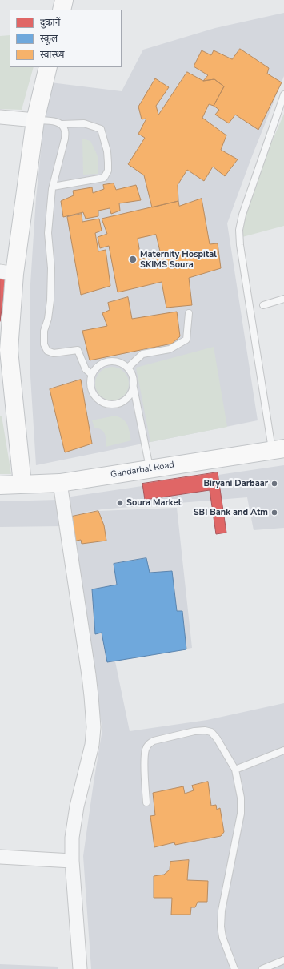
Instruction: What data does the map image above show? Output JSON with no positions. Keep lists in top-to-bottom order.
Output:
{
  "streets": {
    "main road": ["Gandarbal Road"]
  },
  "places": [
    "Maternity Hospital SKIMS Soura",
    "Biryani Darbaar",
    "Soura Market",
    "SBI Bank and Atm"
  ],
  "legend": ["दुकानें", "स्कूल", "स्वास्थ्य"]
}
